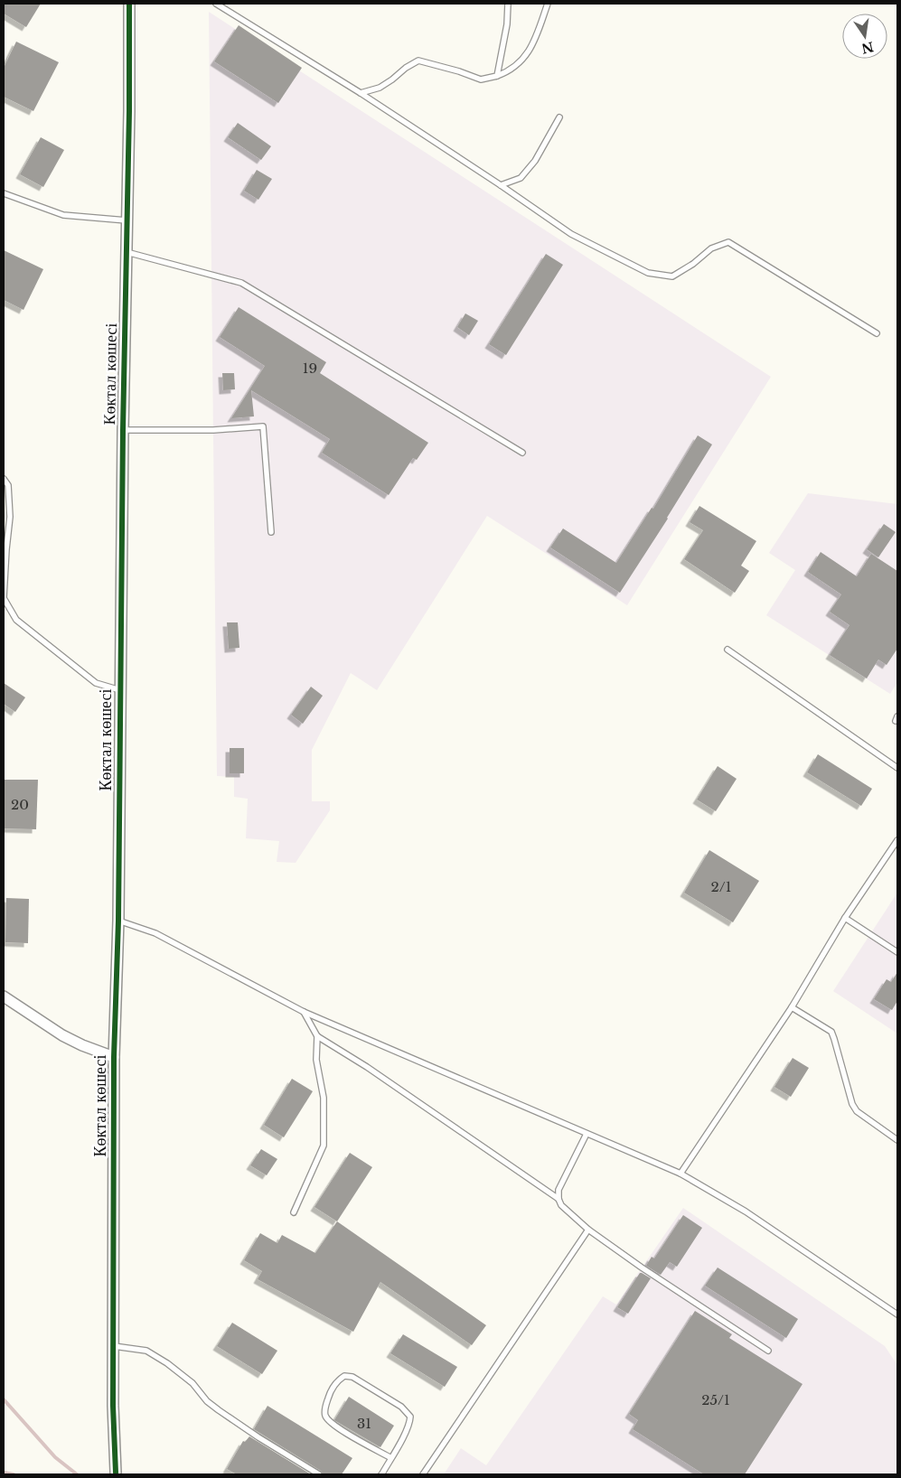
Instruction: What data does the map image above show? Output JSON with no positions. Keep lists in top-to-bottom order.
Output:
{
  "streets": {
    "street": ["Көктал көшесі"]
  },
  "house_numbers": [
    "19",
    "20",
    "2/1",
    "25/1",
    "31"
  ],
  "north": "bottom"
}
